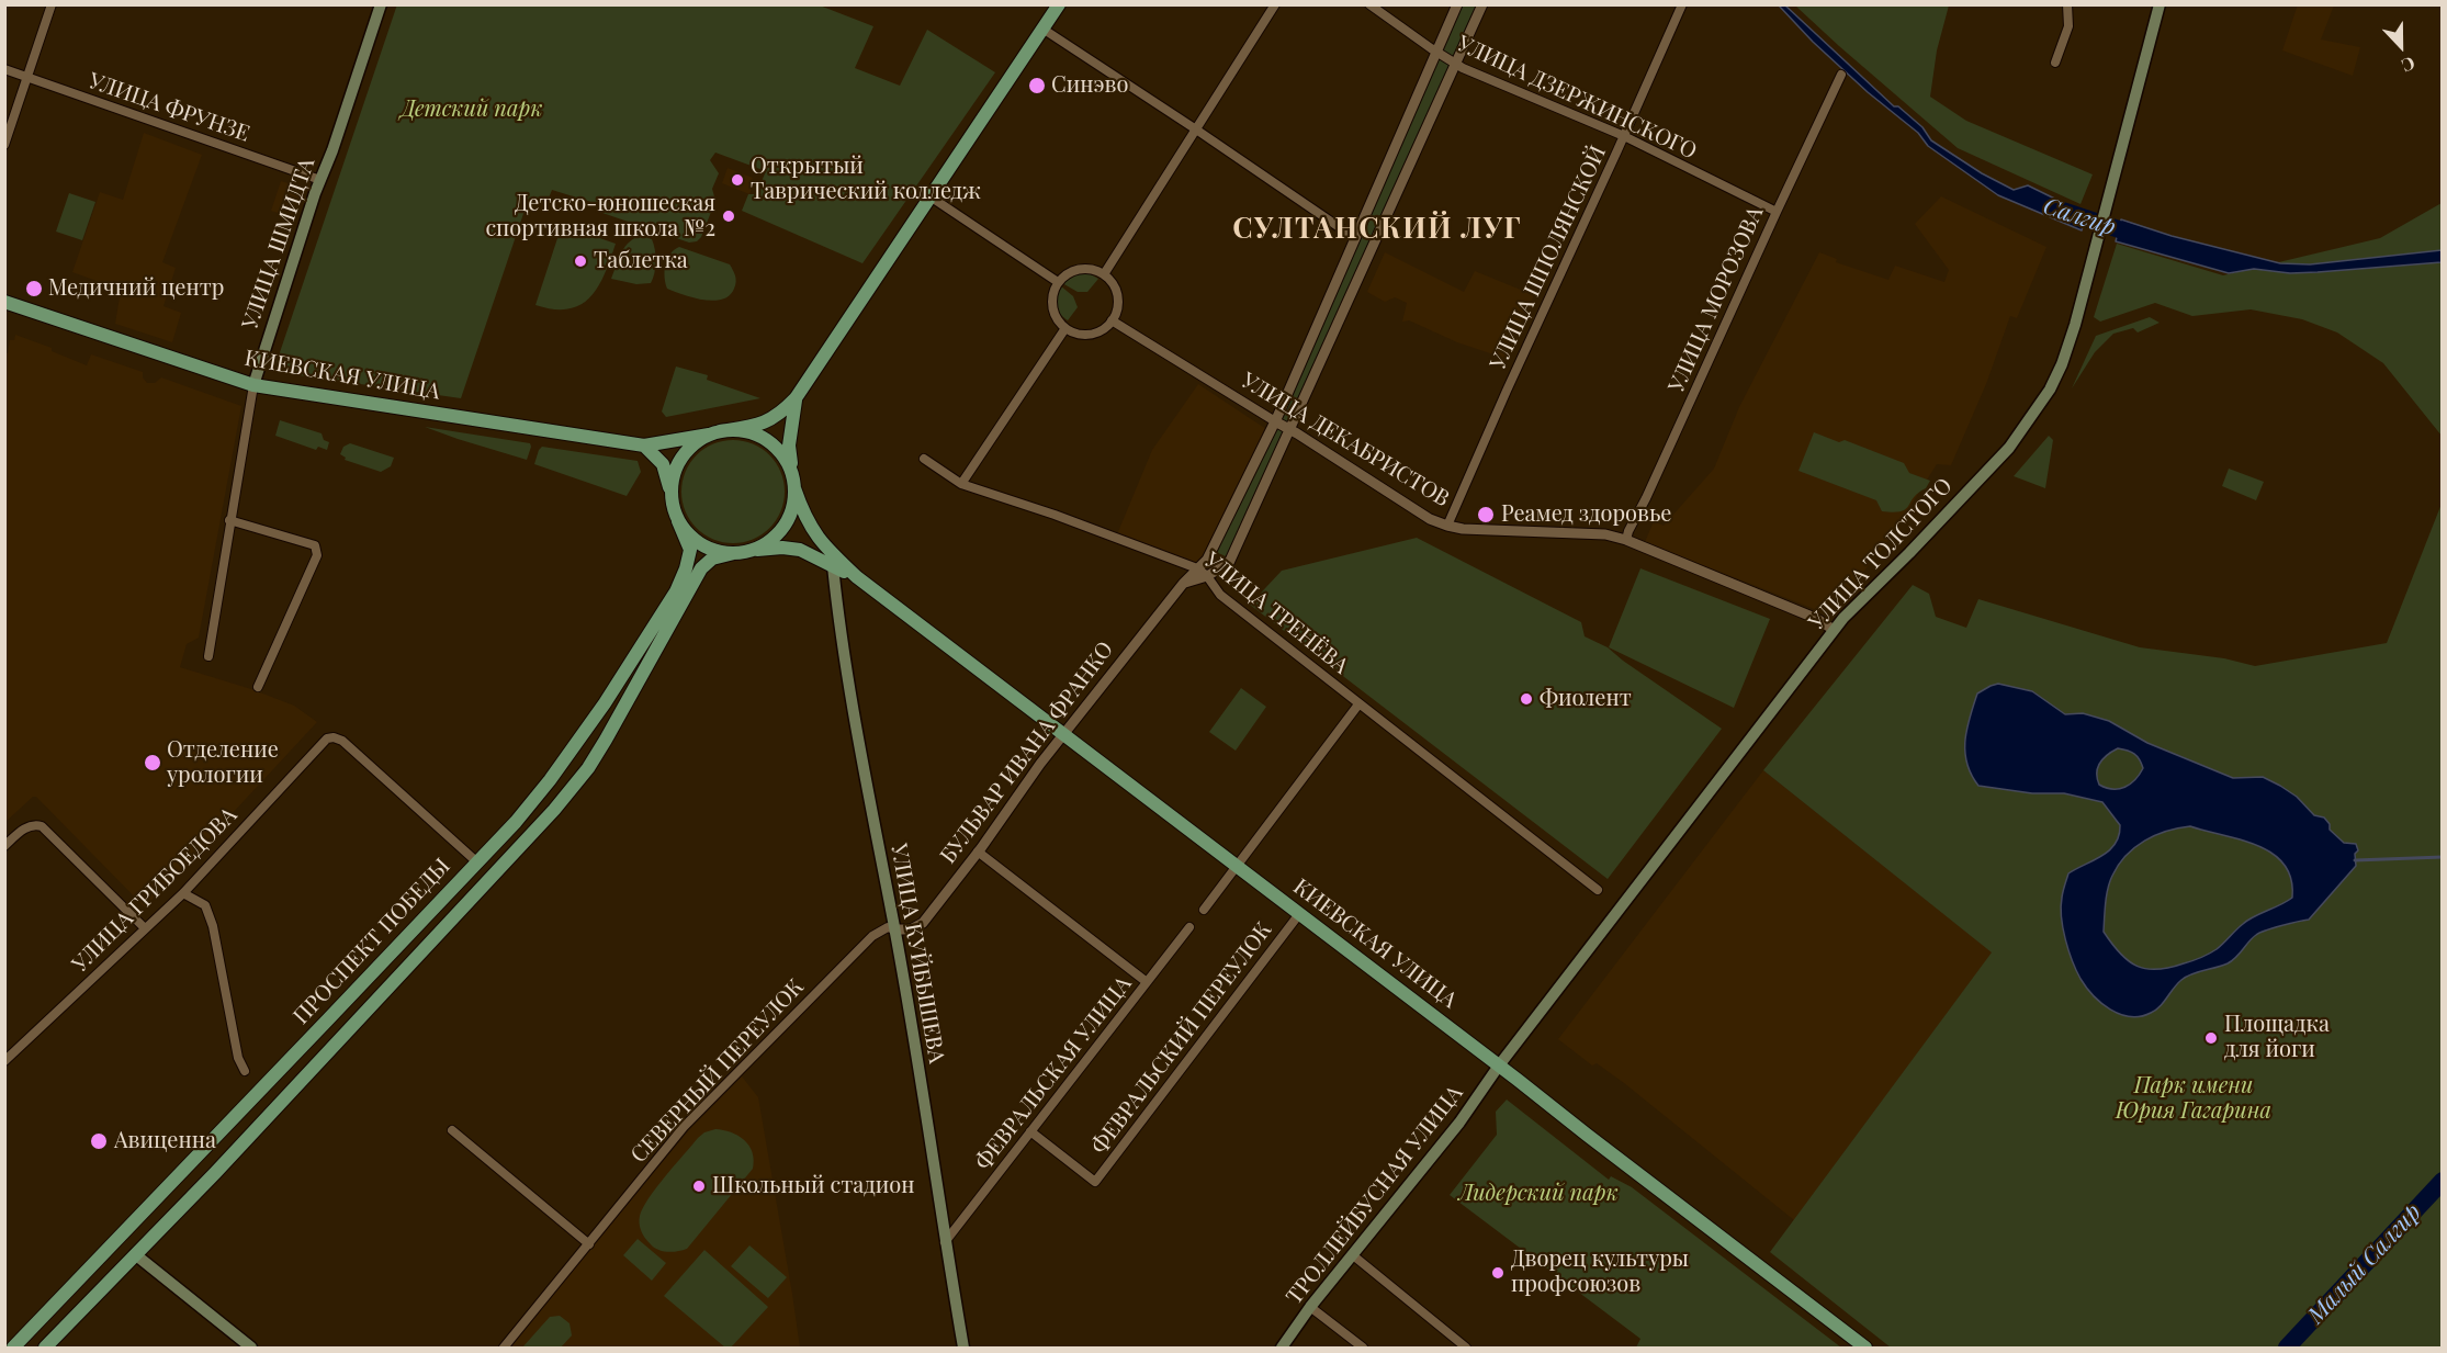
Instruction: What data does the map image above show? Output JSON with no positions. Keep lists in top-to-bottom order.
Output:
{
  "streets": {
    "main road": [
      "УЛИЦА ШМИДТА",
      "КИЕВСКАЯ УЛИЦА",
      "УЛИЦА ТОЛСТОГО",
      "ПРОСПЕКТ ПОБЕДЫ",
      "УЛИЦА КУЙБЫШЕВА",
      "ТРОЛЛЕЙБУСНАЯ УЛИЦА"
    ],
    "street": [
      "УЛИЦА ДЗЕРЖИНСКОГО",
      "УЛИЦА ФРУНЗЕ",
      "УЛИЦА ШПОЛЯНСКОЙ",
      "УЛИЦА МОРОЗОВА",
      "УЛИЦА ДЕКАБРИСТОВ",
      "УЛИЦА ТРЕНЁВА",
      "БУЛЬВАР ИВАНА ФРАНКО",
      "УЛИЦА ГРИБОЕДОВА",
      "ФЕВРАЛЬСКИЙ ПЕРЕУЛОК",
      "СЕВЕРНЫЙ ПЕРЕУЛОК",
      "ФЕВРАЛЬСКАЯ УЛИЦА"
    ]
  },
  "crossings": [
    ["УЛИЦА ДЗЕРЖИНСКОГО", "УЛИЦА ШПОЛЯНСКОЙ"],
    ["УЛИЦА ДЗЕРЖИНСКОГО", "УЛИЦА МОРОЗОВА"],
    ["УЛИЦА ДЗЕРЖИНСКОГО", "БУЛЬВАР ИВАНА ФРАНКО"],
    ["УЛИЦА ФРУНЗЕ", "УЛИЦА ШМИДТА"],
    ["УЛИЦА ШМИДТА", "КИЕВСКАЯ УЛИЦА"],
    ["УЛИЦА ШПОЛЯНСКОЙ", "УЛИЦА ДЕКАБРИСТОВ"],
    ["УЛИЦА МОРОЗОВА", "УЛИЦА ДЕКАБРИСТОВ"],
    ["КИЕВСКАЯ УЛИЦА", "УЛИЦА ТОЛСТОГО"],
    ["КИЕВСКАЯ УЛИЦА", "БУЛЬВАР ИВАНА ФРАНКО"],
    ["КИЕВСКАЯ УЛИЦА", "ПРОСПЕКТ ПОБЕДЫ"],
    ["КИЕВСКАЯ УЛИЦА", "УЛИЦА КУЙБЫШЕВА"],
    ["КИЕВСКАЯ УЛИЦА", "ФЕВРАЛЬСКИЙ ПЕРЕУЛОК"],
    ["КИЕВСКАЯ УЛИЦА", "ТРОЛЛЕЙБУСНАЯ УЛИЦА"],
    ["УЛИЦА ДЕКАБРИСТОВ", "УЛИЦА ТОЛСТОГО"],
    ["УЛИЦА ДЕКАБРИСТОВ", "БУЛЬВАР ИВАНА ФРАНКО"],
    ["УЛИЦА ТОЛСТОГО", "ТРОЛЛЕЙБУСНАЯ УЛИЦА"],
    ["УЛИЦА ТРЕНЁВА", "БУЛЬВАР ИВАНА ФРАНКО"],
    ["БУЛЬВАР ИВАНА ФРАНКО", "УЛИЦА КУЙБЫШЕВА"],
    ["БУЛЬВАР ИВАНА ФРАНКО", "СЕВЕРНЫЙ ПЕРЕУЛОК"],
    ["УЛИЦА ГРИБОЕДОВА", "ПРОСПЕКТ ПОБЕДЫ"],
    ["УЛИЦА КУЙБЫШЕВА", "СЕВЕРНЫЙ ПЕРЕУЛОК"],
    ["УЛИЦА КУЙБЫШЕВА", "ФЕВРАЛЬСКАЯ УЛИЦА"],
    ["ФЕВРАЛЬСКИЙ ПЕРЕУЛОК", "ФЕВРАЛЬСКАЯ УЛИЦА"]
  ],
  "districts": ["СУЛТАНСКИЙ ЛУГ"],
  "water": ["Салгир", "Малый Салгир"],
  "parks": ["Детский парк", "Парк имени Юрия Гагарина", "Лидерский парк"],
  "places": [
    "Синэво",
    "Открытый Таврический колледж",
    "Детско-юношеская спортивная школа №2",
    "Таблетка",
    "Медичний центр",
    "Реамед здоровье",
    "Фиолент",
    "Отделение урологии",
    "Площадка для йоги",
    "Авиценна",
    "Школьный стадион",
    "Дворец культуры профсоюзов"
  ],
  "north": "bottom"
}
